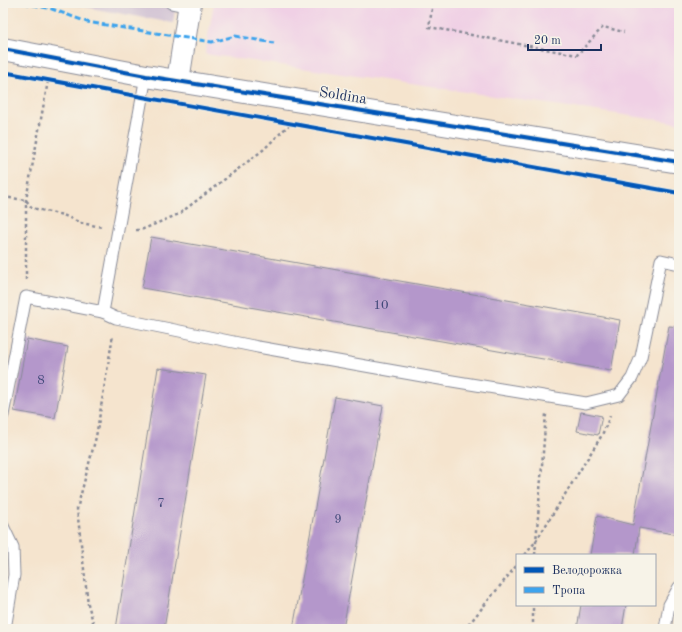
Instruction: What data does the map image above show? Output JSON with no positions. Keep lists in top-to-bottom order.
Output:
{
  "streets": {
    "street": ["Soldina"]
  },
  "house_numbers": [
    "10",
    "8",
    "7",
    "9"
  ],
  "legend": ["Велодорожка", "Тропа"],
  "scale_bar": "20 m"
}
